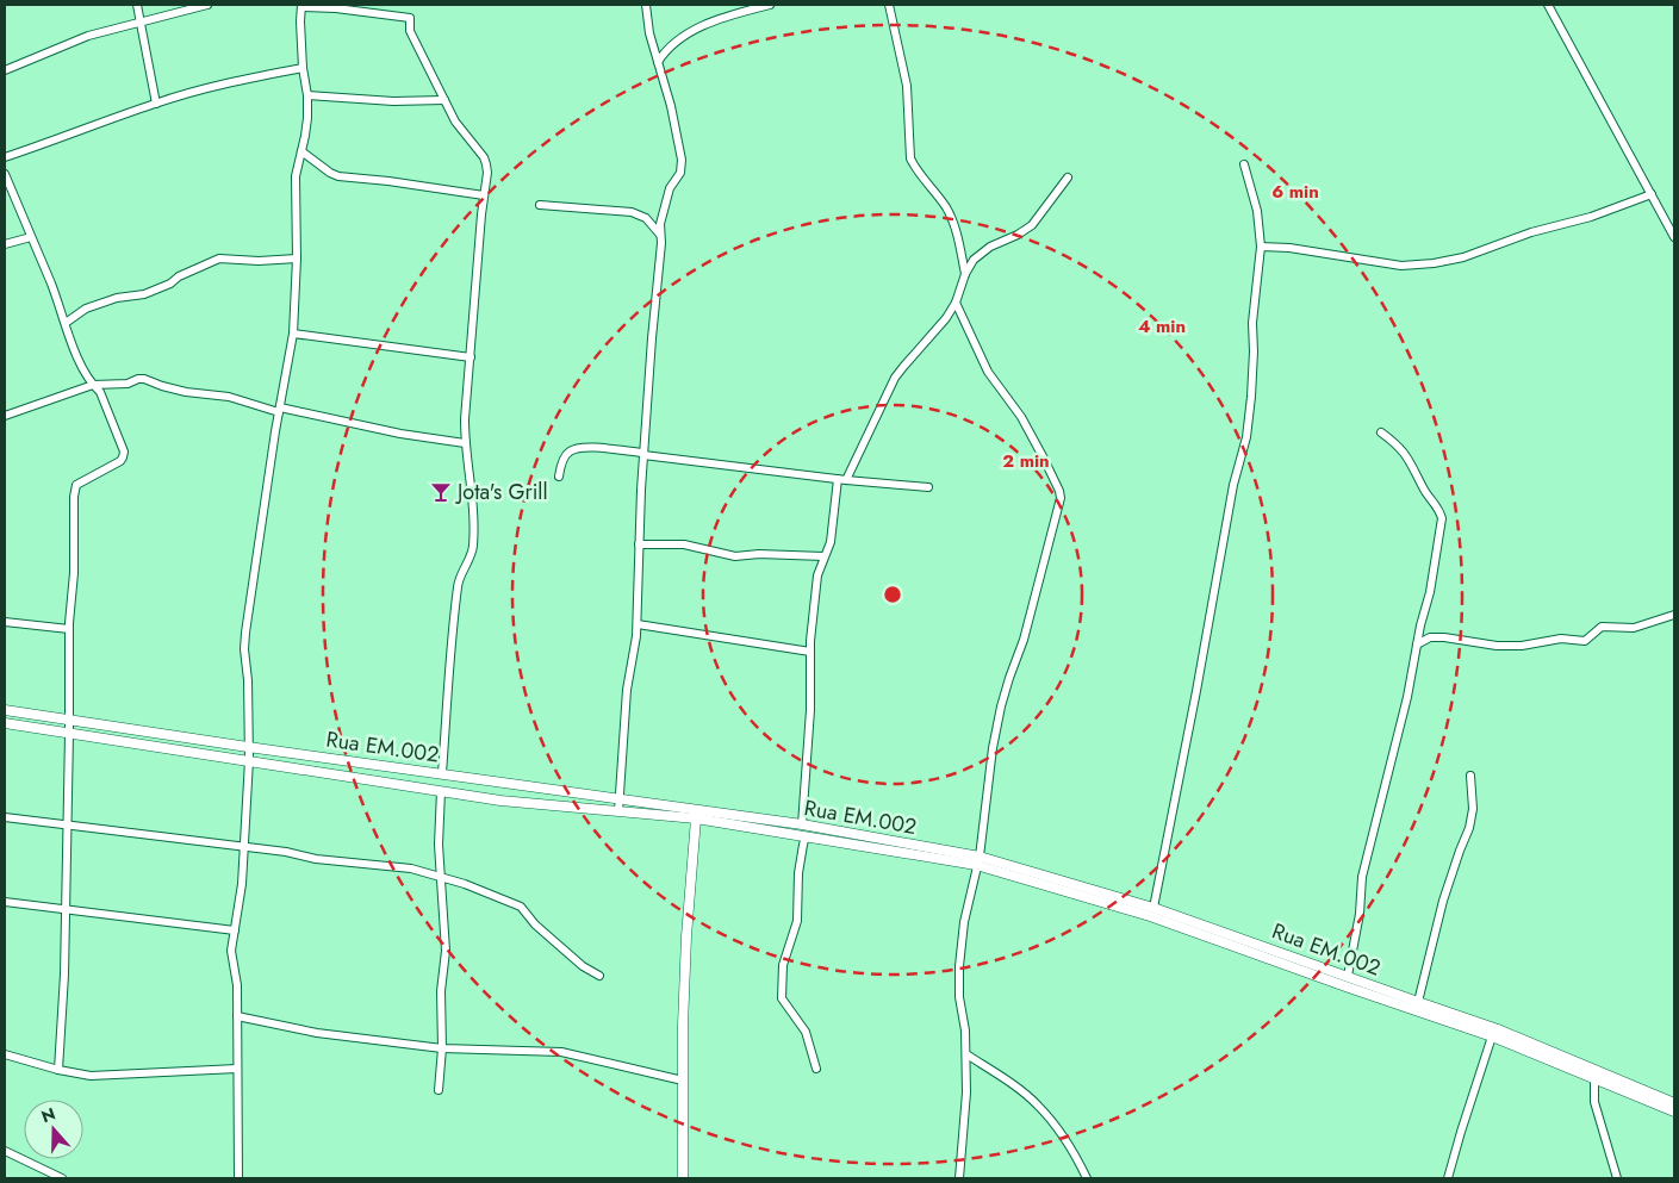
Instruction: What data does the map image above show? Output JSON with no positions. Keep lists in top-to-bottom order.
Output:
{
  "streets": {
    "street": ["Rua EM.002"]
  },
  "places": {
    "bar": ["Jota's Grill"]
  },
  "north": "top",
  "rings": ["6 min", "4 min", "2 min"]
}
